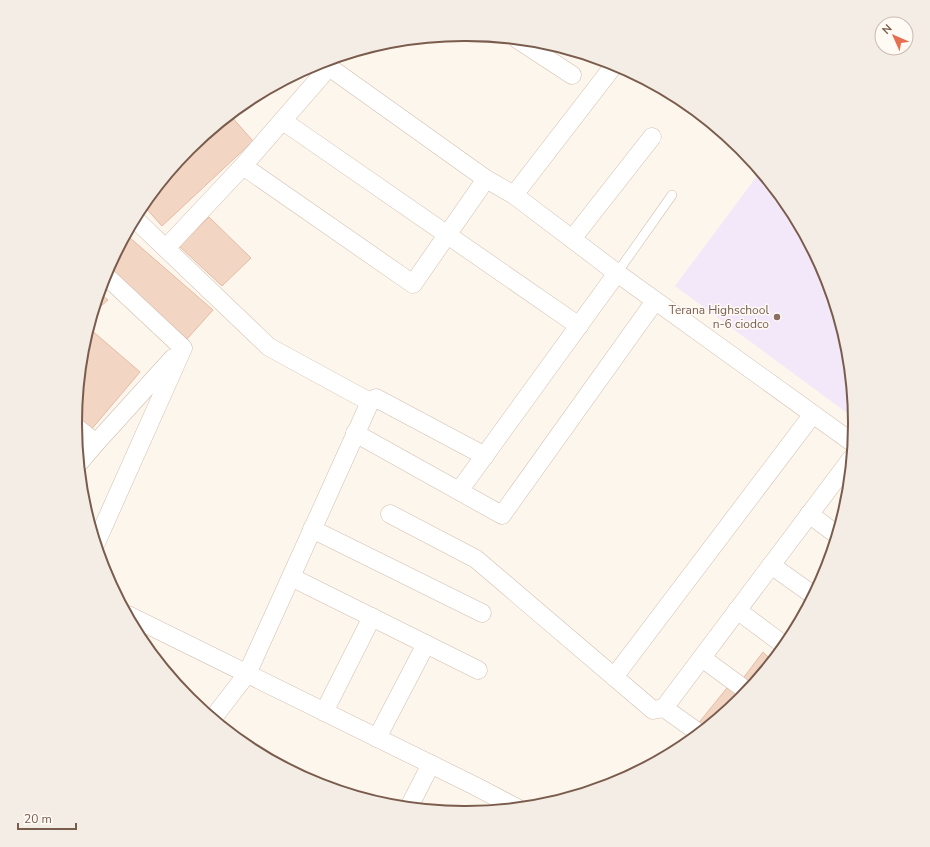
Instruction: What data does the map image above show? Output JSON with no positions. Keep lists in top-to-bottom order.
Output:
{
  "places": ["Terana Highschool n-6 ciodco"],
  "scale_bar": "20 m",
  "north": "top left"
}
